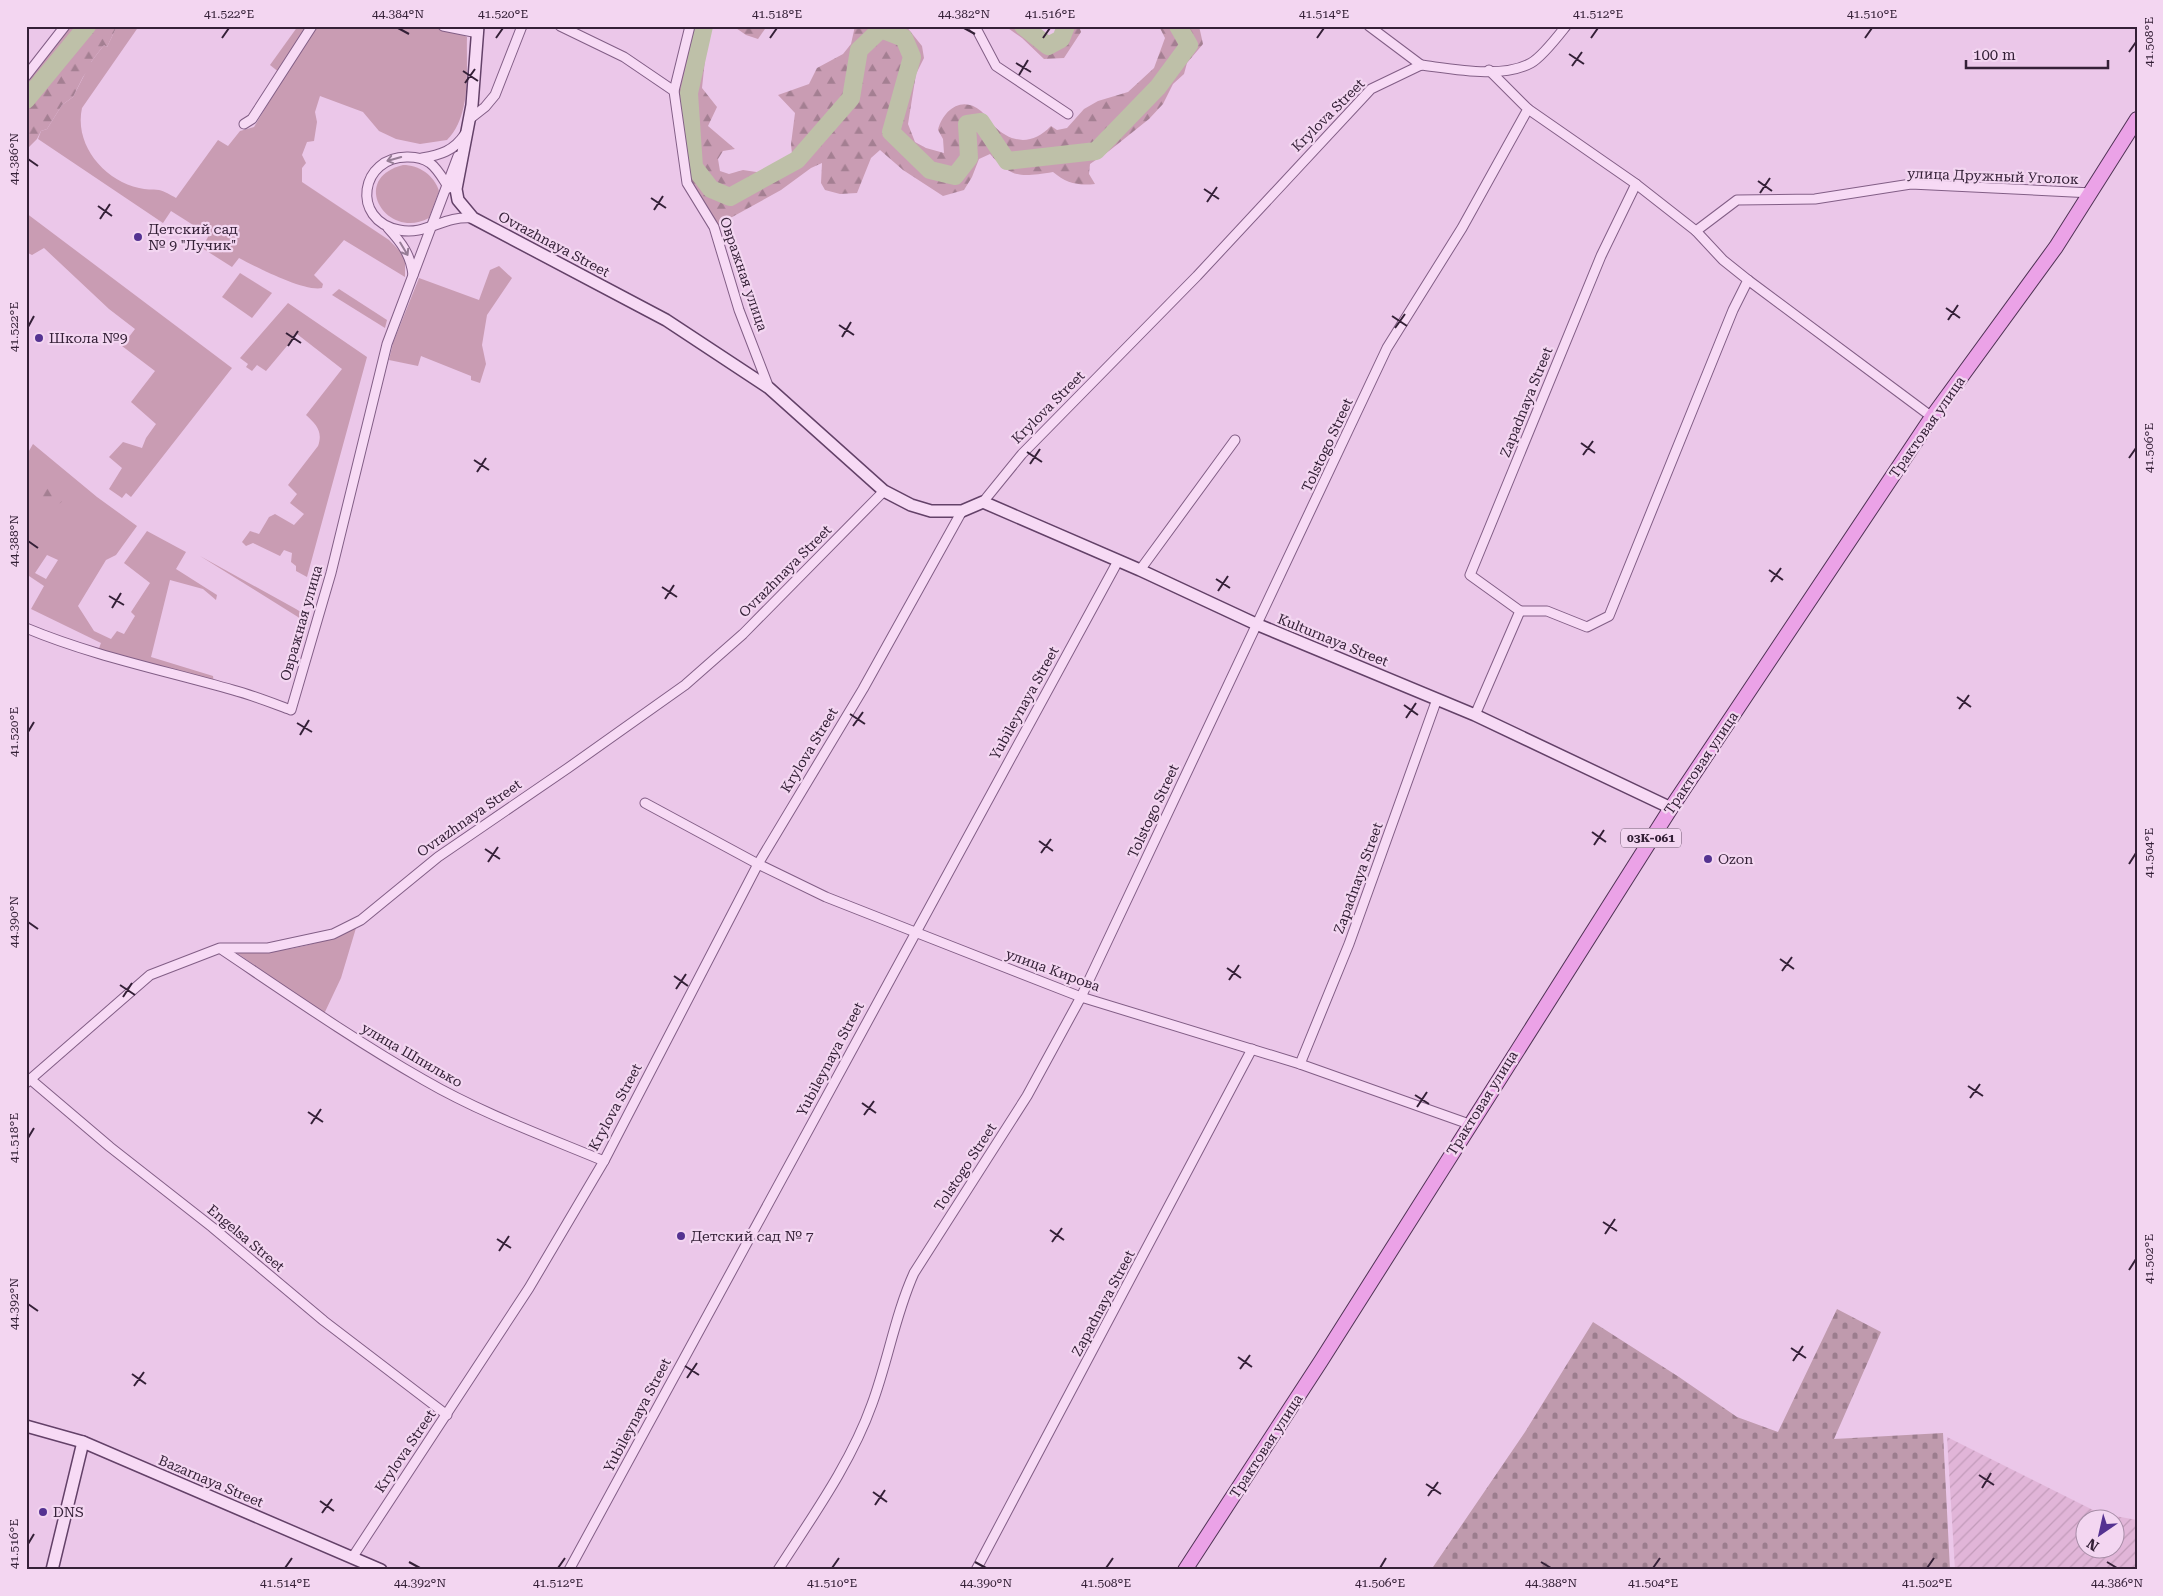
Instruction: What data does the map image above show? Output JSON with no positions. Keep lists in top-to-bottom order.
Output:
{
  "streets": {
    "main road": ["Трактовая улица", "03К-061"],
    "street": [
      "Krylova Street",
      "улица Дружный Уголок",
      "Ovrazhnaya Street",
      "Овражная улица",
      "Zapadnaya Street",
      "Tolstogo Street",
      "Kulturnaya Street",
      "Yubileynaya Street",
      "улица Кирова",
      "улица Шпилько",
      "Engelsa Street",
      "Bazarnaya Street"
    ]
  },
  "crossings": [
    ["Krylova Street", "Ovrazhnaya Street"],
    ["Krylova Street", "Kulturnaya Street"],
    ["Krylova Street", "улица Кирова"],
    ["Krylova Street", "улица Шпилько"],
    ["Krylova Street", "Engelsa Street"],
    ["Krylova Street", "Bazarnaya Street"],
    ["улица Дружный Уголок", "Трактовая улица"],
    ["Ovrazhnaya Street", "Овражная улица"],
    ["Ovrazhnaya Street", "улица Шпилько"],
    ["Ovrazhnaya Street", "Engelsa Street"],
    ["Zapadnaya Street", "Kulturnaya Street"],
    ["Zapadnaya Street", "улица Кирова"],
    ["Трактовая улица", "Kulturnaya Street"],
    ["Трактовая улица", "улица Кирова"],
    ["Tolstogo Street", "Kulturnaya Street"],
    ["Tolstogo Street", "улица Кирова"],
    ["Kulturnaya Street", "Yubileynaya Street"],
    ["Yubileynaya Street", "улица Кирова"]
  ],
  "places": [
    "Детский сад № 9 \"Лучик\"",
    "Школа №9",
    "Ozon",
    "Детский сад № 7",
    "DNS"
  ],
  "scale_bar": "100 m",
  "north": "bottom left",
  "coordinates": [
    "41.522°E",
    "44.384°N",
    "41.520°E",
    "41.518°E",
    "44.382°N",
    "41.516°E",
    "41.514°E",
    "41.512°E",
    "41.510°E",
    "41.508°E",
    "44.386°N",
    "41.506°E",
    "44.388°N",
    "41.504°E",
    "44.390°N",
    "41.502°E",
    "44.392°N"
  ]
}
